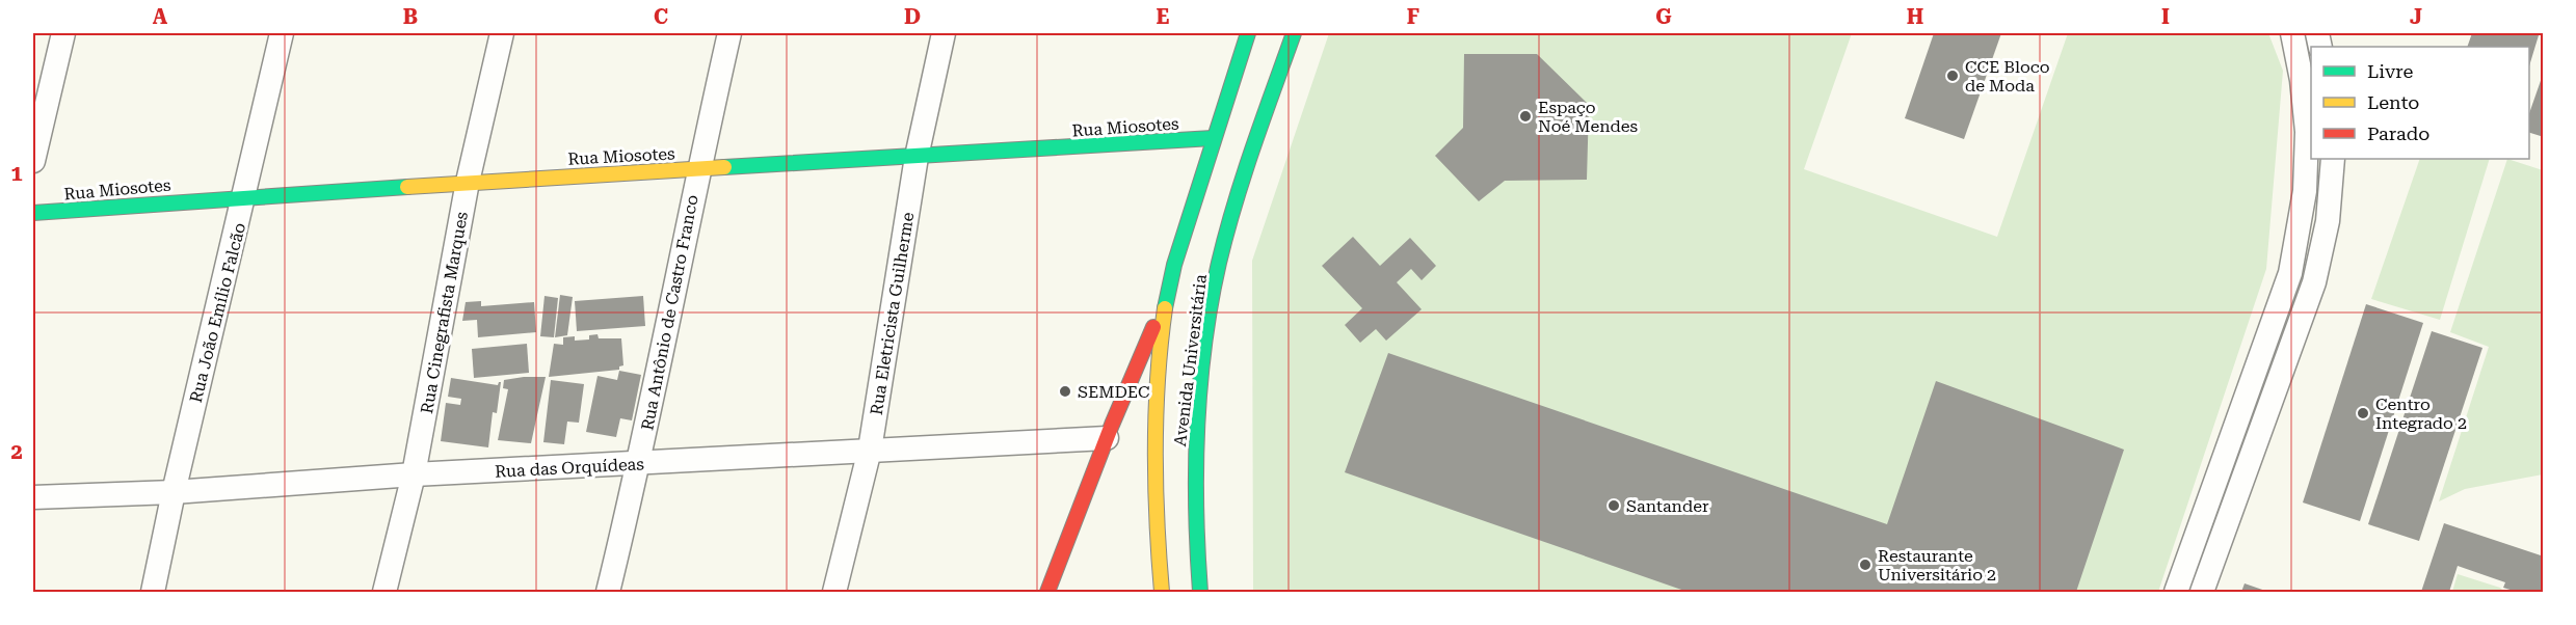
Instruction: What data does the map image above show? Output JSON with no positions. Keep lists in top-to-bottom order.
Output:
{
  "streets": {
    "main road": ["Rua Miosotes", "Avenida Universitária"],
    "street": [
      "Rua João Emílio Falcão",
      "Rua Cinegrafista Marques",
      "Rua Antônio de Castro Franco",
      "Rua Eletricista Guilherme",
      "Rua das Orquídeas"
    ]
  },
  "crossings": [
    ["Rua Miosotes", "Rua João Emílio Falcão"],
    ["Rua Miosotes", "Rua Cinegrafista Marques"],
    ["Rua Miosotes", "Rua Antônio de Castro Franco"],
    ["Rua Miosotes", "Rua Eletricista Guilherme"],
    ["Rua Miosotes", "Avenida Universitária"],
    ["Rua João Emílio Falcão", "Rua das Orquídeas"],
    ["Rua Cinegrafista Marques", "Rua das Orquídeas"],
    ["Rua Antônio de Castro Franco", "Rua das Orquídeas"],
    ["Rua Eletricista Guilherme", "Rua das Orquídeas"]
  ],
  "places": [
    "CCE Bloco de Moda",
    "Espaço Noé Mendes",
    "SEMDEC",
    "Centro Integrado 2",
    "Santander",
    "Restaurante Universitário 2"
  ],
  "legend": ["Livre", "Lento", "Parado"],
  "grid": {
    "columns": [
      "A",
      "B",
      "C",
      "D",
      "E",
      "F",
      "G",
      "H",
      "I",
      "J"
    ],
    "rows": ["1", "2"]
  }
}
